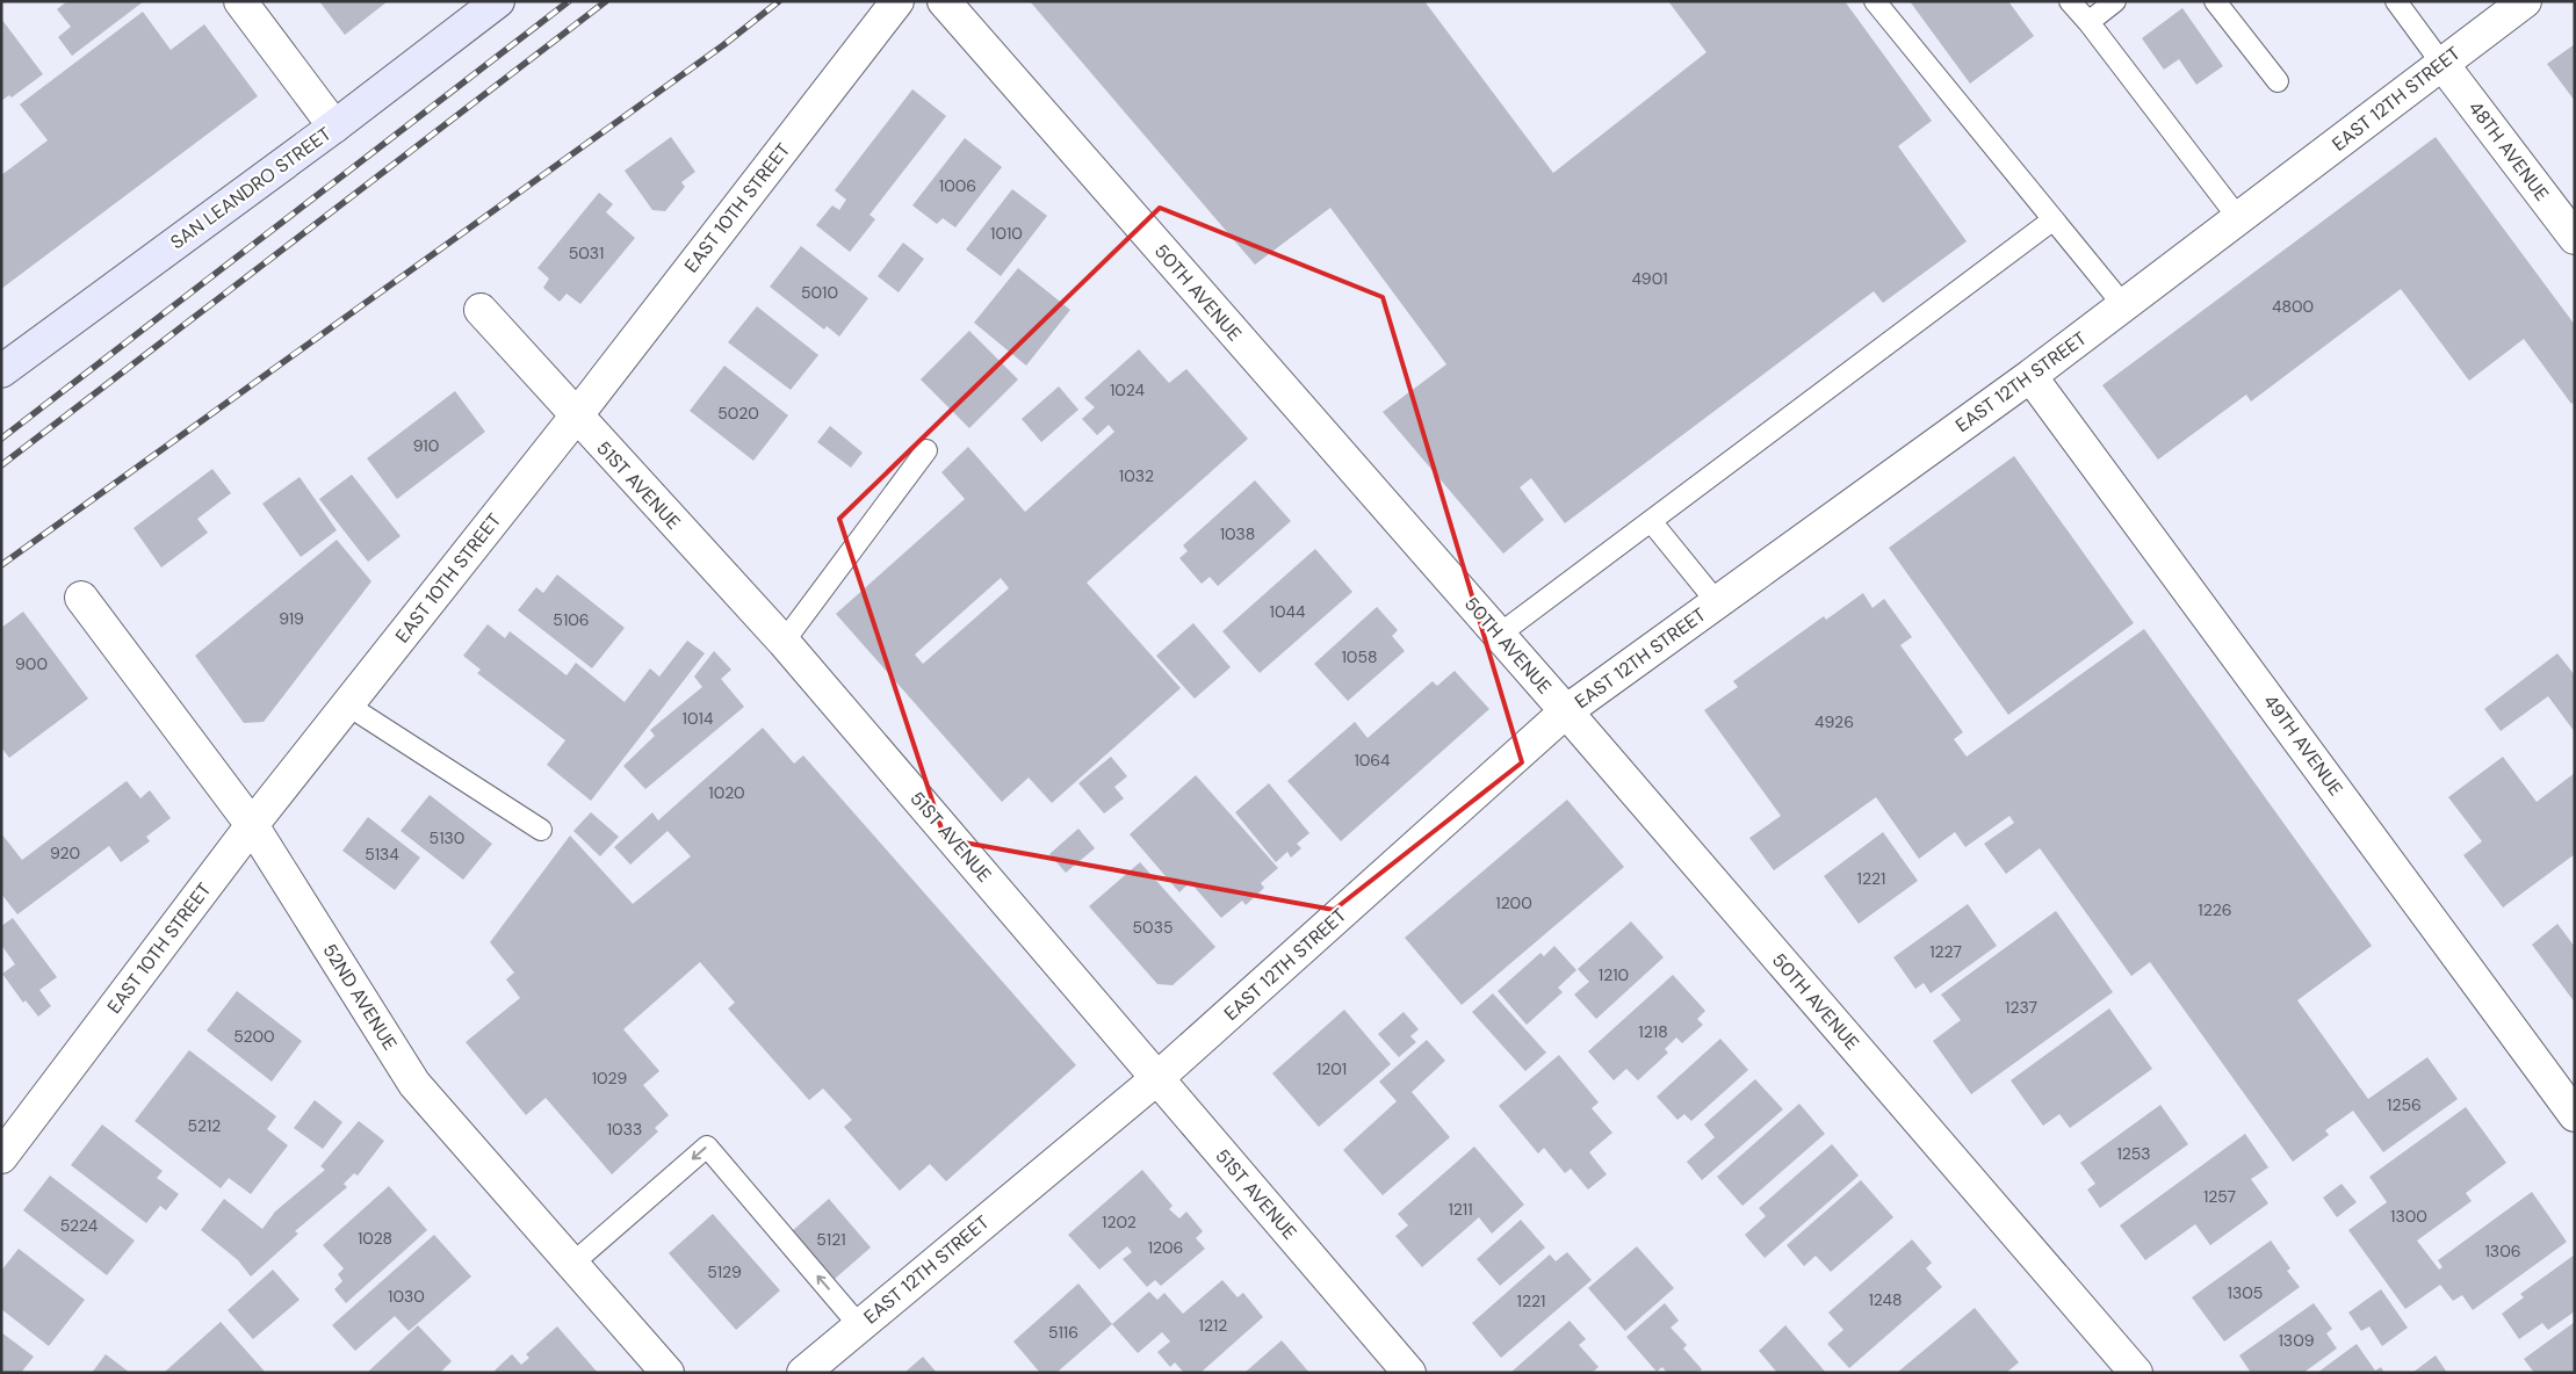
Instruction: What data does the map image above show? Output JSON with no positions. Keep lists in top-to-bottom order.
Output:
{
  "streets": {
    "main road": ["SAN LEANDRO STREET"],
    "street": [
      "EAST 12TH STREET",
      "48TH AVENUE",
      "EAST 10TH STREET",
      "50TH AVENUE",
      "51ST AVENUE",
      "49TH AVENUE",
      "52ND AVENUE"
    ]
  },
  "crossings": [
    ["EAST 12TH STREET", "48TH AVENUE"],
    ["EAST 12TH STREET", "50TH AVENUE"],
    ["EAST 12TH STREET", "51ST AVENUE"],
    ["EAST 12TH STREET", "49TH AVENUE"],
    ["EAST 10TH STREET", "51ST AVENUE"],
    ["EAST 10TH STREET", "52ND AVENUE"]
  ],
  "house_numbers": [
    "1006",
    "1010",
    "5031",
    "4901",
    "5010",
    "4800",
    "1024",
    "5020",
    "910",
    "1032",
    "1038",
    "1044",
    "919",
    "5106",
    "1058",
    "900",
    "1014",
    "4926",
    "1064",
    "1020",
    "5130",
    "920",
    "5134",
    "1221",
    "1200",
    "1226",
    "5035",
    "1227",
    "1210",
    "1237",
    "1218",
    "5200",
    "1201",
    "1029",
    "1256",
    "5212",
    "1033",
    "1253",
    "1257",
    "1211",
    "1300",
    "1202",
    "5224",
    "1028",
    "5121",
    "1206",
    "1306",
    "5129",
    "1305",
    "1030",
    "1248",
    "1221",
    "1212",
    "5116",
    "1309"
  ]
}
